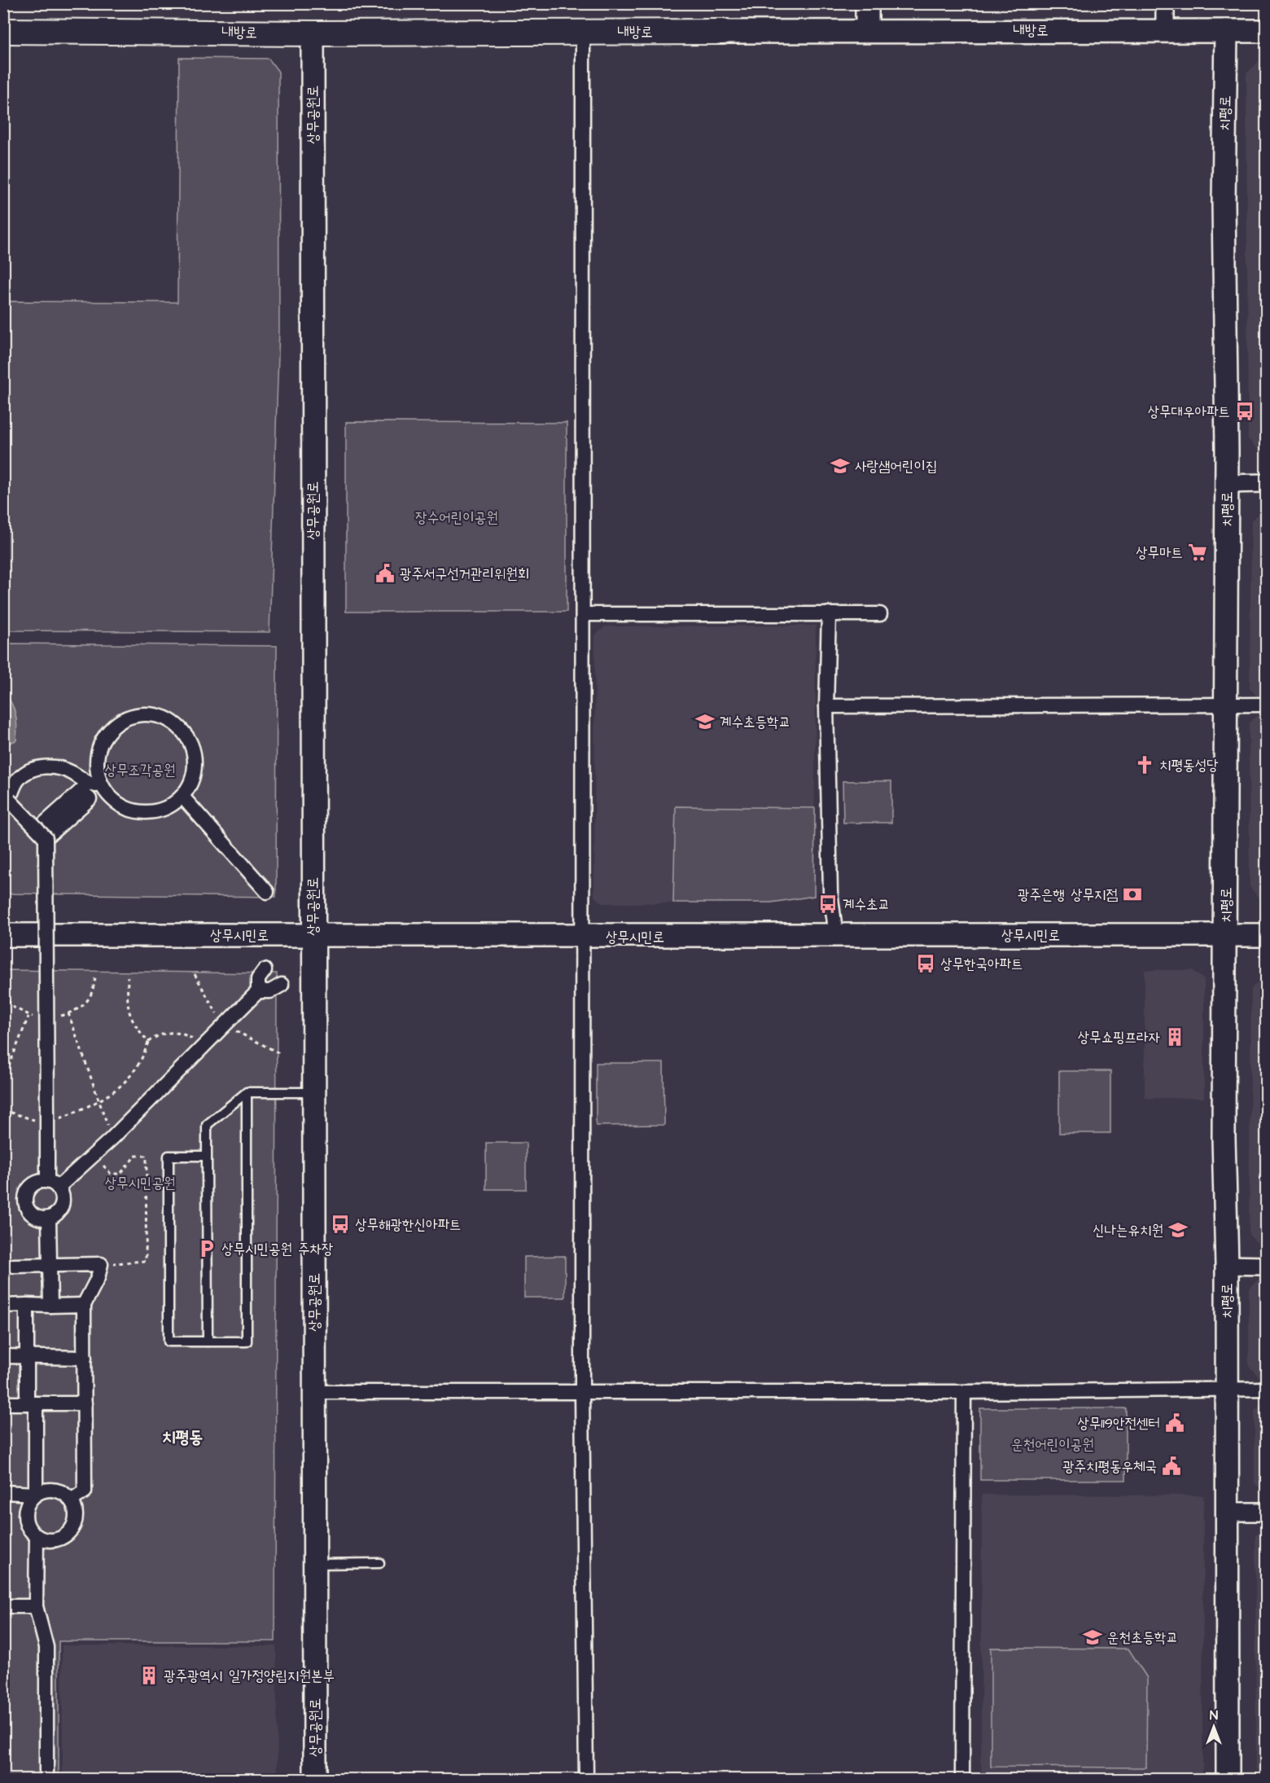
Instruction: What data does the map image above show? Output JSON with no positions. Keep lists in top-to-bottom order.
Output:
{
  "streets": {
    "main road": ["내방로"],
    "street": ["치평로", "상무공원로", "상무시민로"]
  },
  "crossings": [
    ["내방로", "치평로"],
    ["내방로", "상무공원로"],
    ["치평로", "상무시민로"],
    ["상무공원로", "상무시민로"]
  ],
  "districts": ["치평동"],
  "parks": [
    "장수어린이공원",
    "상무조각공원",
    "상무시민공원",
    "운천어린이공원"
  ],
  "places": {
    "bus stop": [
      "상무대우아파트",
      "계수초교",
      "상무한국아파트",
      "상무해광한신아파트"
    ],
    "school or university": [
      "사랑샘어린이집",
      "계수초등학교",
      "신나는유치원",
      "운천초등학교"
    ],
    "supermarket": ["상무마트"],
    "public building": ["광주서구선거관리위원회", "상무119안전센터", "광주치평동우체국"],
    "church": ["치평동성당"],
    "bank": ["광주은행 상무지점"],
    "building": ["상무쇼핑프라자", "광주광역시 일가정양립지원본부"],
    "parking": ["상무시민공원 주차장"]
  },
  "north": "top"
}
